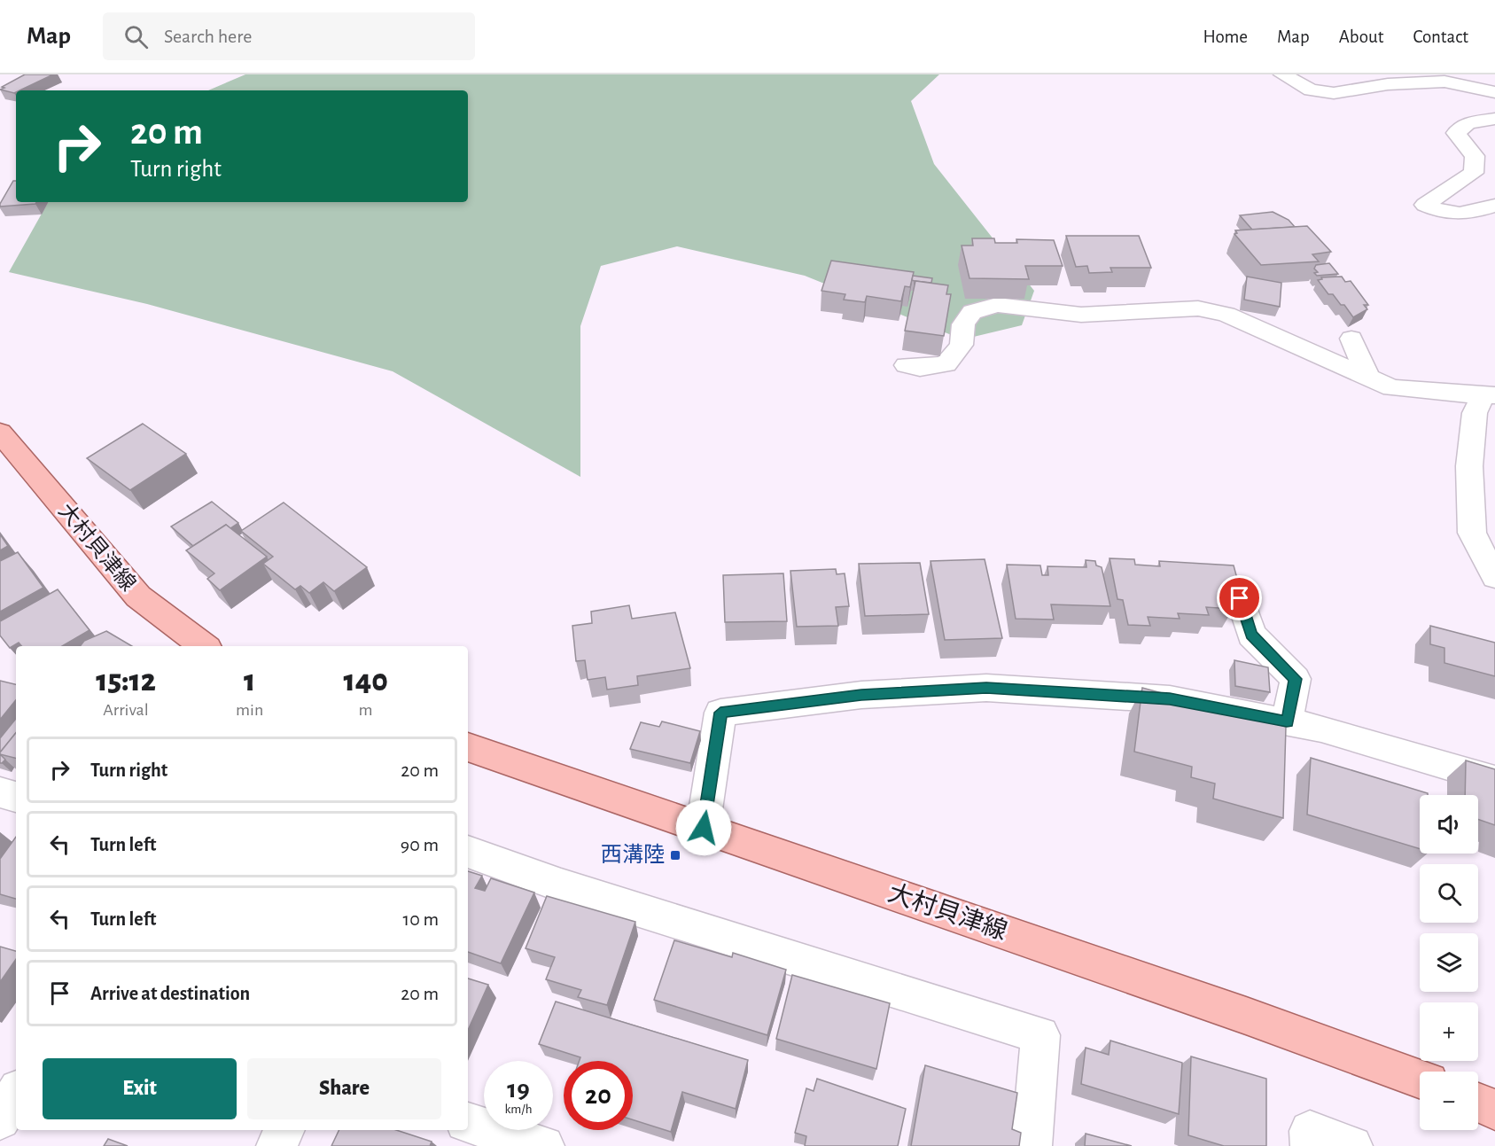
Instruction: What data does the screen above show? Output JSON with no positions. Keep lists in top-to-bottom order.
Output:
{
  "streets": {
    "main road": ["大村貝津線"]
  },
  "places": {
    "transit": ["西溝陸"]
  },
  "page": {
    "header": "Map",
    "search": "Search here",
    "nav": [
      "Home",
      "Map",
      "About",
      "Contact"
    ],
    "turn": ["20 m", "Turn right"],
    "eta": [
      "15:12",
      "Arrival",
      "1",
      "min",
      "140",
      "m"
    ],
    "list": [
      {
        "name": "Turn right",
        "value": "20 m"
      },
      {
        "name": "Turn left",
        "value": "90 m"
      },
      {
        "name": "Turn left",
        "value": "10 m"
      },
      {
        "name": "Arrive at destination",
        "value": "20 m"
      }
    ],
    "map_buttons": ["+", "−"],
    "buttons": ["Exit", "Share"],
    "speed": "19 km/h",
    "limit": "20"
  }
}
